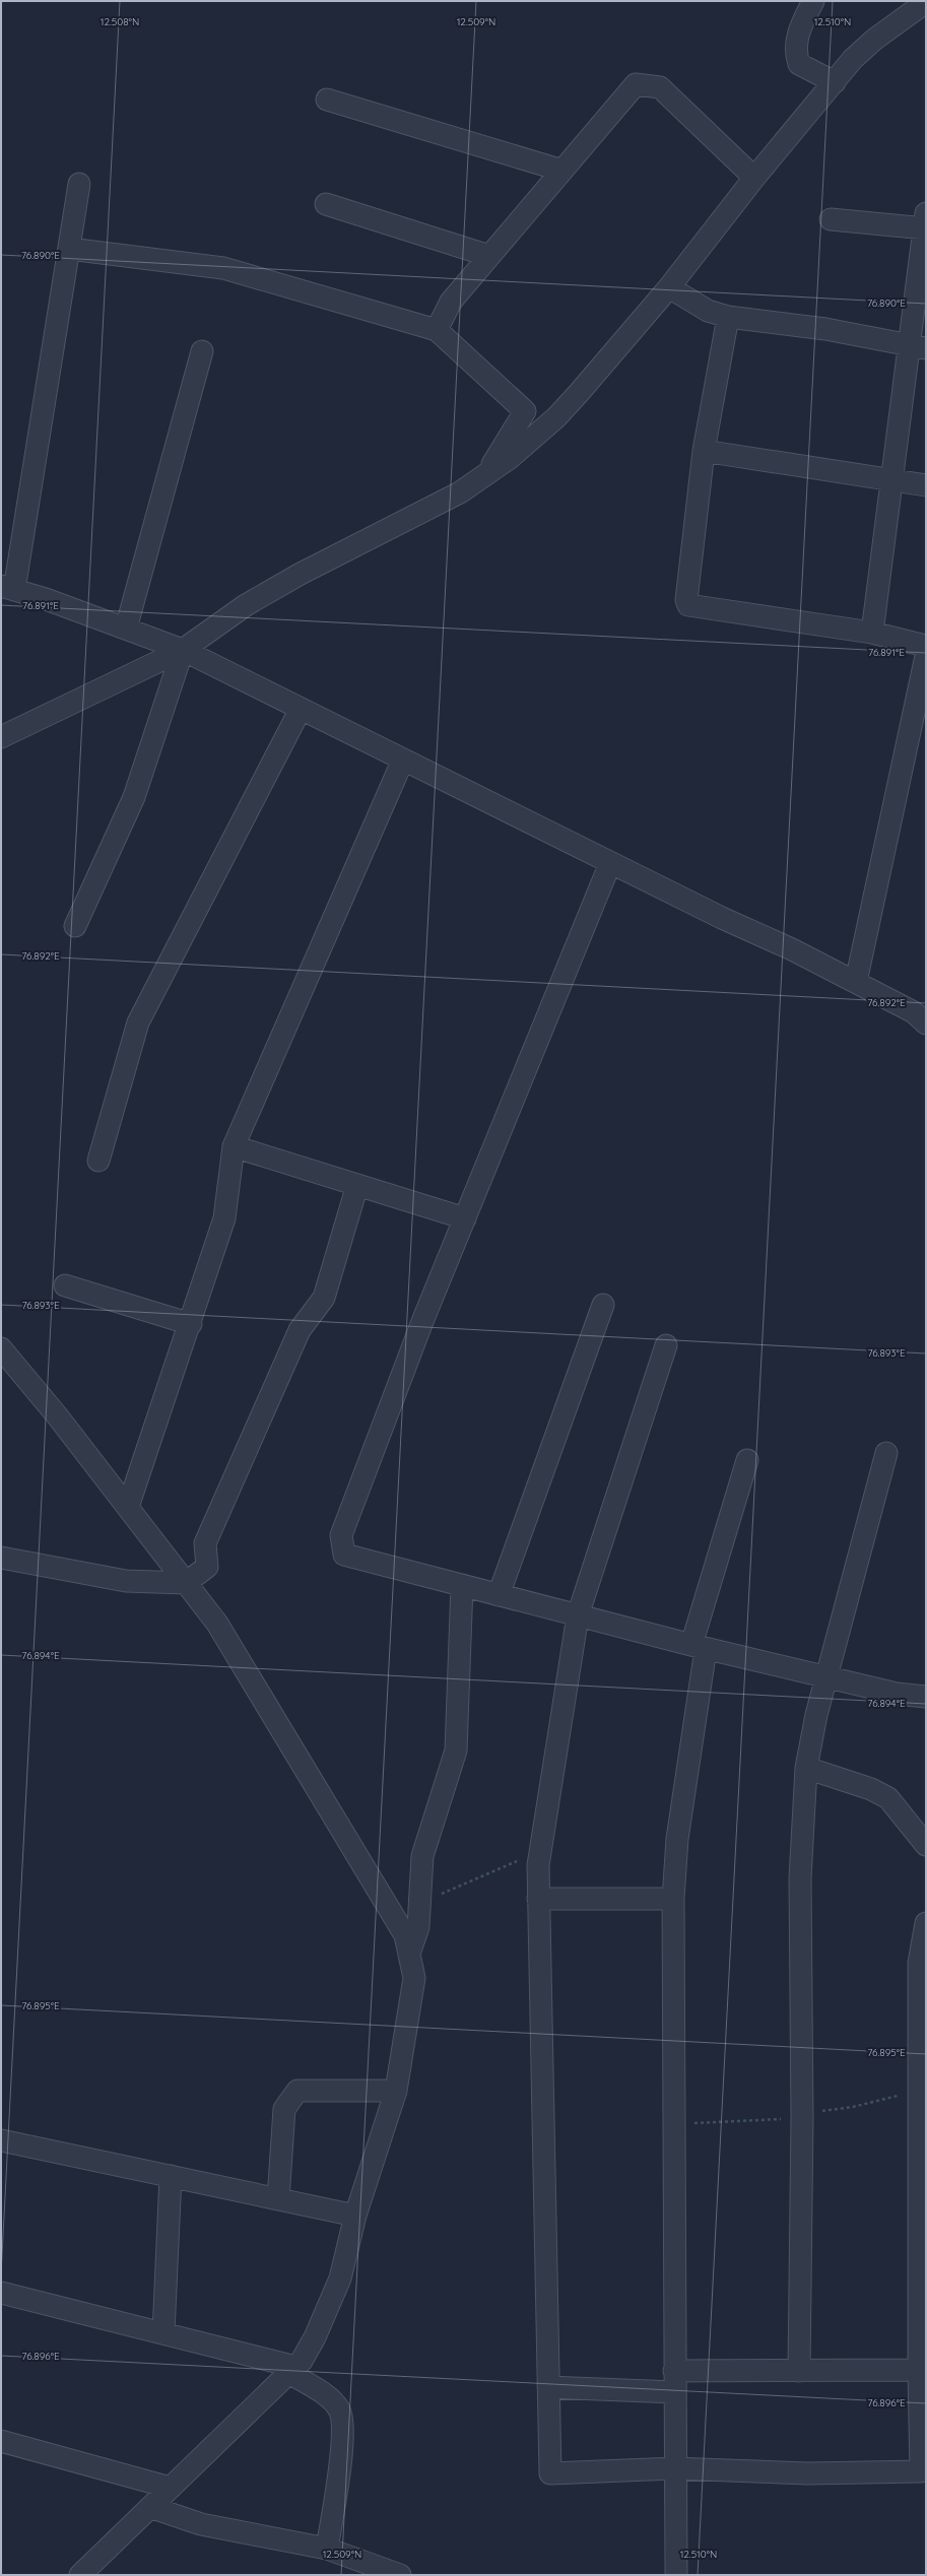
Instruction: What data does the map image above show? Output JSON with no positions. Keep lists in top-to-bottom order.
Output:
{
  "coordinates": [
    "12.508°N",
    "12.509°N",
    "12.510°N",
    "76.890°E",
    "76.891°E",
    "76.892°E",
    "76.893°E",
    "76.894°E",
    "76.895°E",
    "76.896°E"
  ]
}
